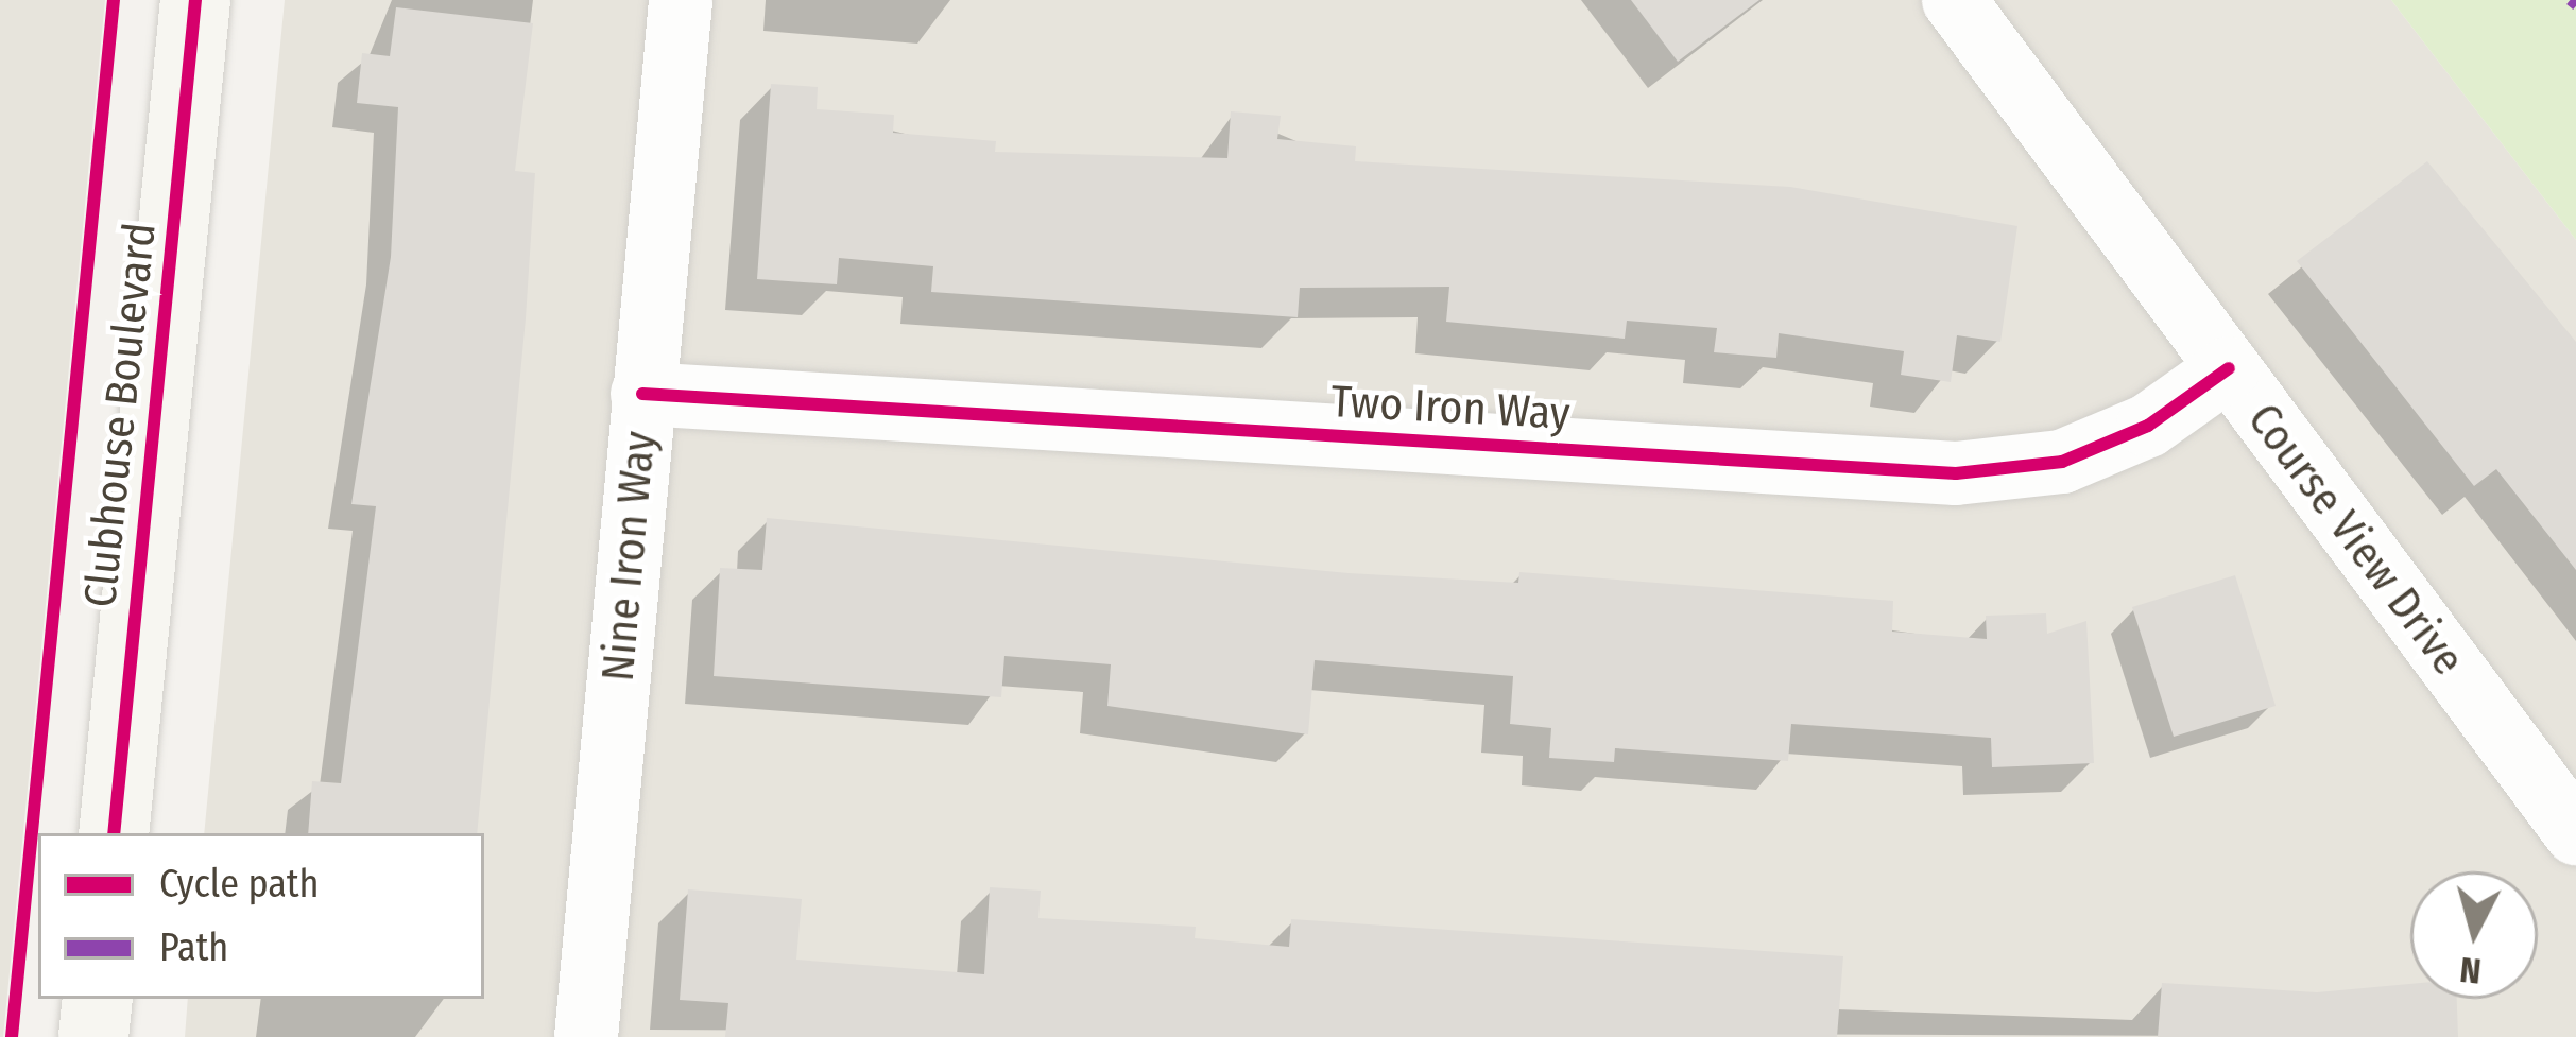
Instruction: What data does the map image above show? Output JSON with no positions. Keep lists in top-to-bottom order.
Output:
{
  "streets": {
    "street": [
      "Two Iron Way",
      "Clubhouse Boulevard",
      "Course View Drive",
      "Nine Iron Way"
    ]
  },
  "crossings": [
    ["Two Iron Way", "Course View Drive"],
    ["Two Iron Way", "Nine Iron Way"]
  ],
  "legend": ["Cycle path", "Path"],
  "north": "bottom"
}
